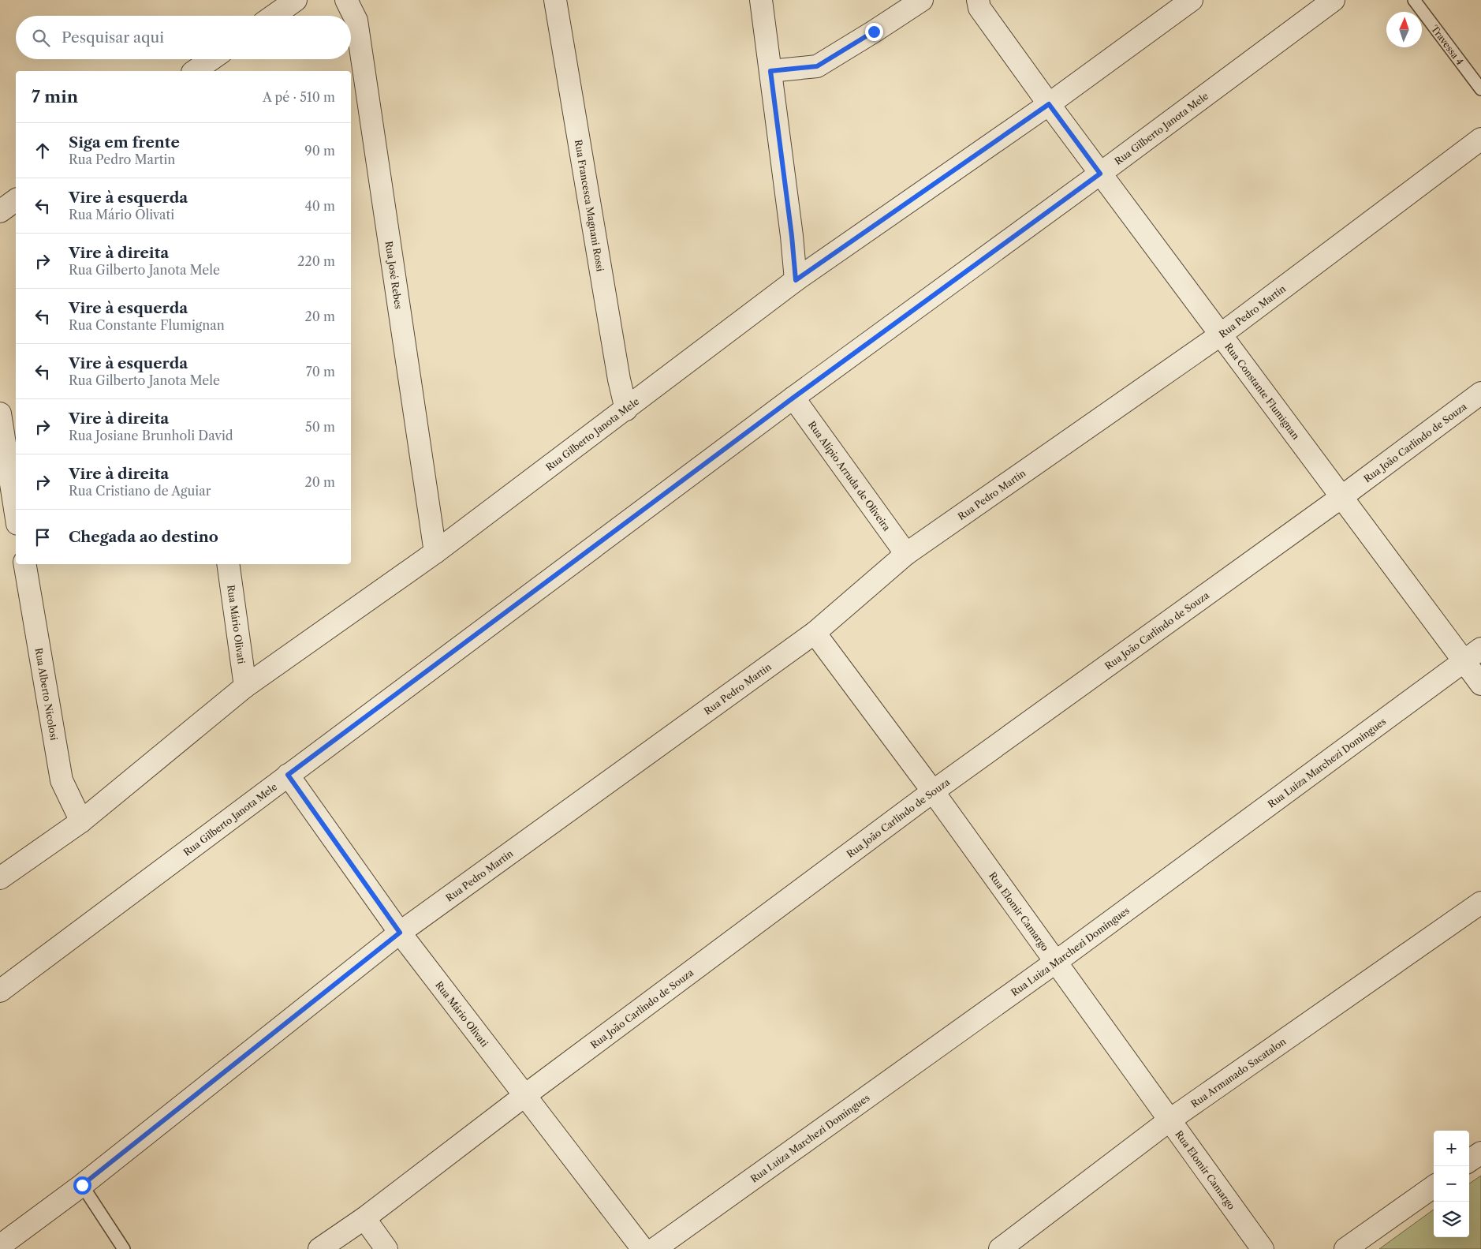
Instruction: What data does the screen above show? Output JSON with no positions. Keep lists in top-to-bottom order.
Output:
{
  "streets": {
    "street": [
      "Rua Gilberto Janota Mele",
      "Rua Francesca Magnani Rossi",
      "Rua José Rebes",
      "Rua Pedro Martin",
      "Rua Constante Flumignan",
      "Rua João Carlindo de Souza",
      "Rua Alípio Arruda de Oliveira",
      "Rua Mário Olivati",
      "Rua Alberto Nicolosi",
      "Rua Luiza Marchezi Domingues",
      "Rua Elomir Camargo",
      "Rua Armanado Sacatalon"
    ],
    "lane": ["Travessa 4"]
  },
  "crossings": [
    ["Rua Gilberto Janota Mele", "Rua Francesca Magnani Rossi"],
    ["Rua Gilberto Janota Mele", "Rua José Rebes"],
    ["Rua Gilberto Janota Mele", "Rua Constante Flumignan"],
    ["Rua Gilberto Janota Mele", "Rua Alípio Arruda de Oliveira"],
    ["Rua Gilberto Janota Mele", "Rua Mário Olivati"],
    ["Rua Gilberto Janota Mele", "Rua Alberto Nicolosi"],
    ["Rua Pedro Martin", "Rua Constante Flumignan"],
    ["Rua Pedro Martin", "Rua Alípio Arruda de Oliveira"],
    ["Rua Pedro Martin", "Rua Mário Olivati"],
    ["Rua Pedro Martin", "Rua Elomir Camargo"],
    ["Rua Constante Flumignan", "Rua João Carlindo de Souza"],
    ["Rua Constante Flumignan", "Rua Luiza Marchezi Domingues"],
    ["Rua João Carlindo de Souza", "Rua Mário Olivati"],
    ["Rua João Carlindo de Souza", "Rua Elomir Camargo"],
    ["Rua Luiza Marchezi Domingues", "Rua Elomir Camargo"],
    ["Rua Elomir Camargo", "Rua Armanado Sacatalon"]
  ],
  "north": "top",
  "page": {
    "search": "Pesquisar aqui",
    "heading": ["7 min", "A pé · 510 m"],
    "list": [
      ["Siga em frente", "Rua Pedro Martin", "90 m"],
      ["Vire à esquerda", "Rua Mário Olivati", "40 m"],
      ["Vire à direita", "Rua Gilberto Janota Mele", "220 m"],
      ["Vire à esquerda", "Rua Constante Flumignan", "20 m"],
      ["Vire à esquerda", "Rua Gilberto Janota Mele", "70 m"],
      ["Vire à direita", "Rua Josiane Brunholi David", "50 m"],
      ["Vire à direita", "Rua Cristiano de Aguiar", "20 m"],
      "Chegada ao destino"
    ],
    "map_buttons": ["+", "−"]
  }
}
